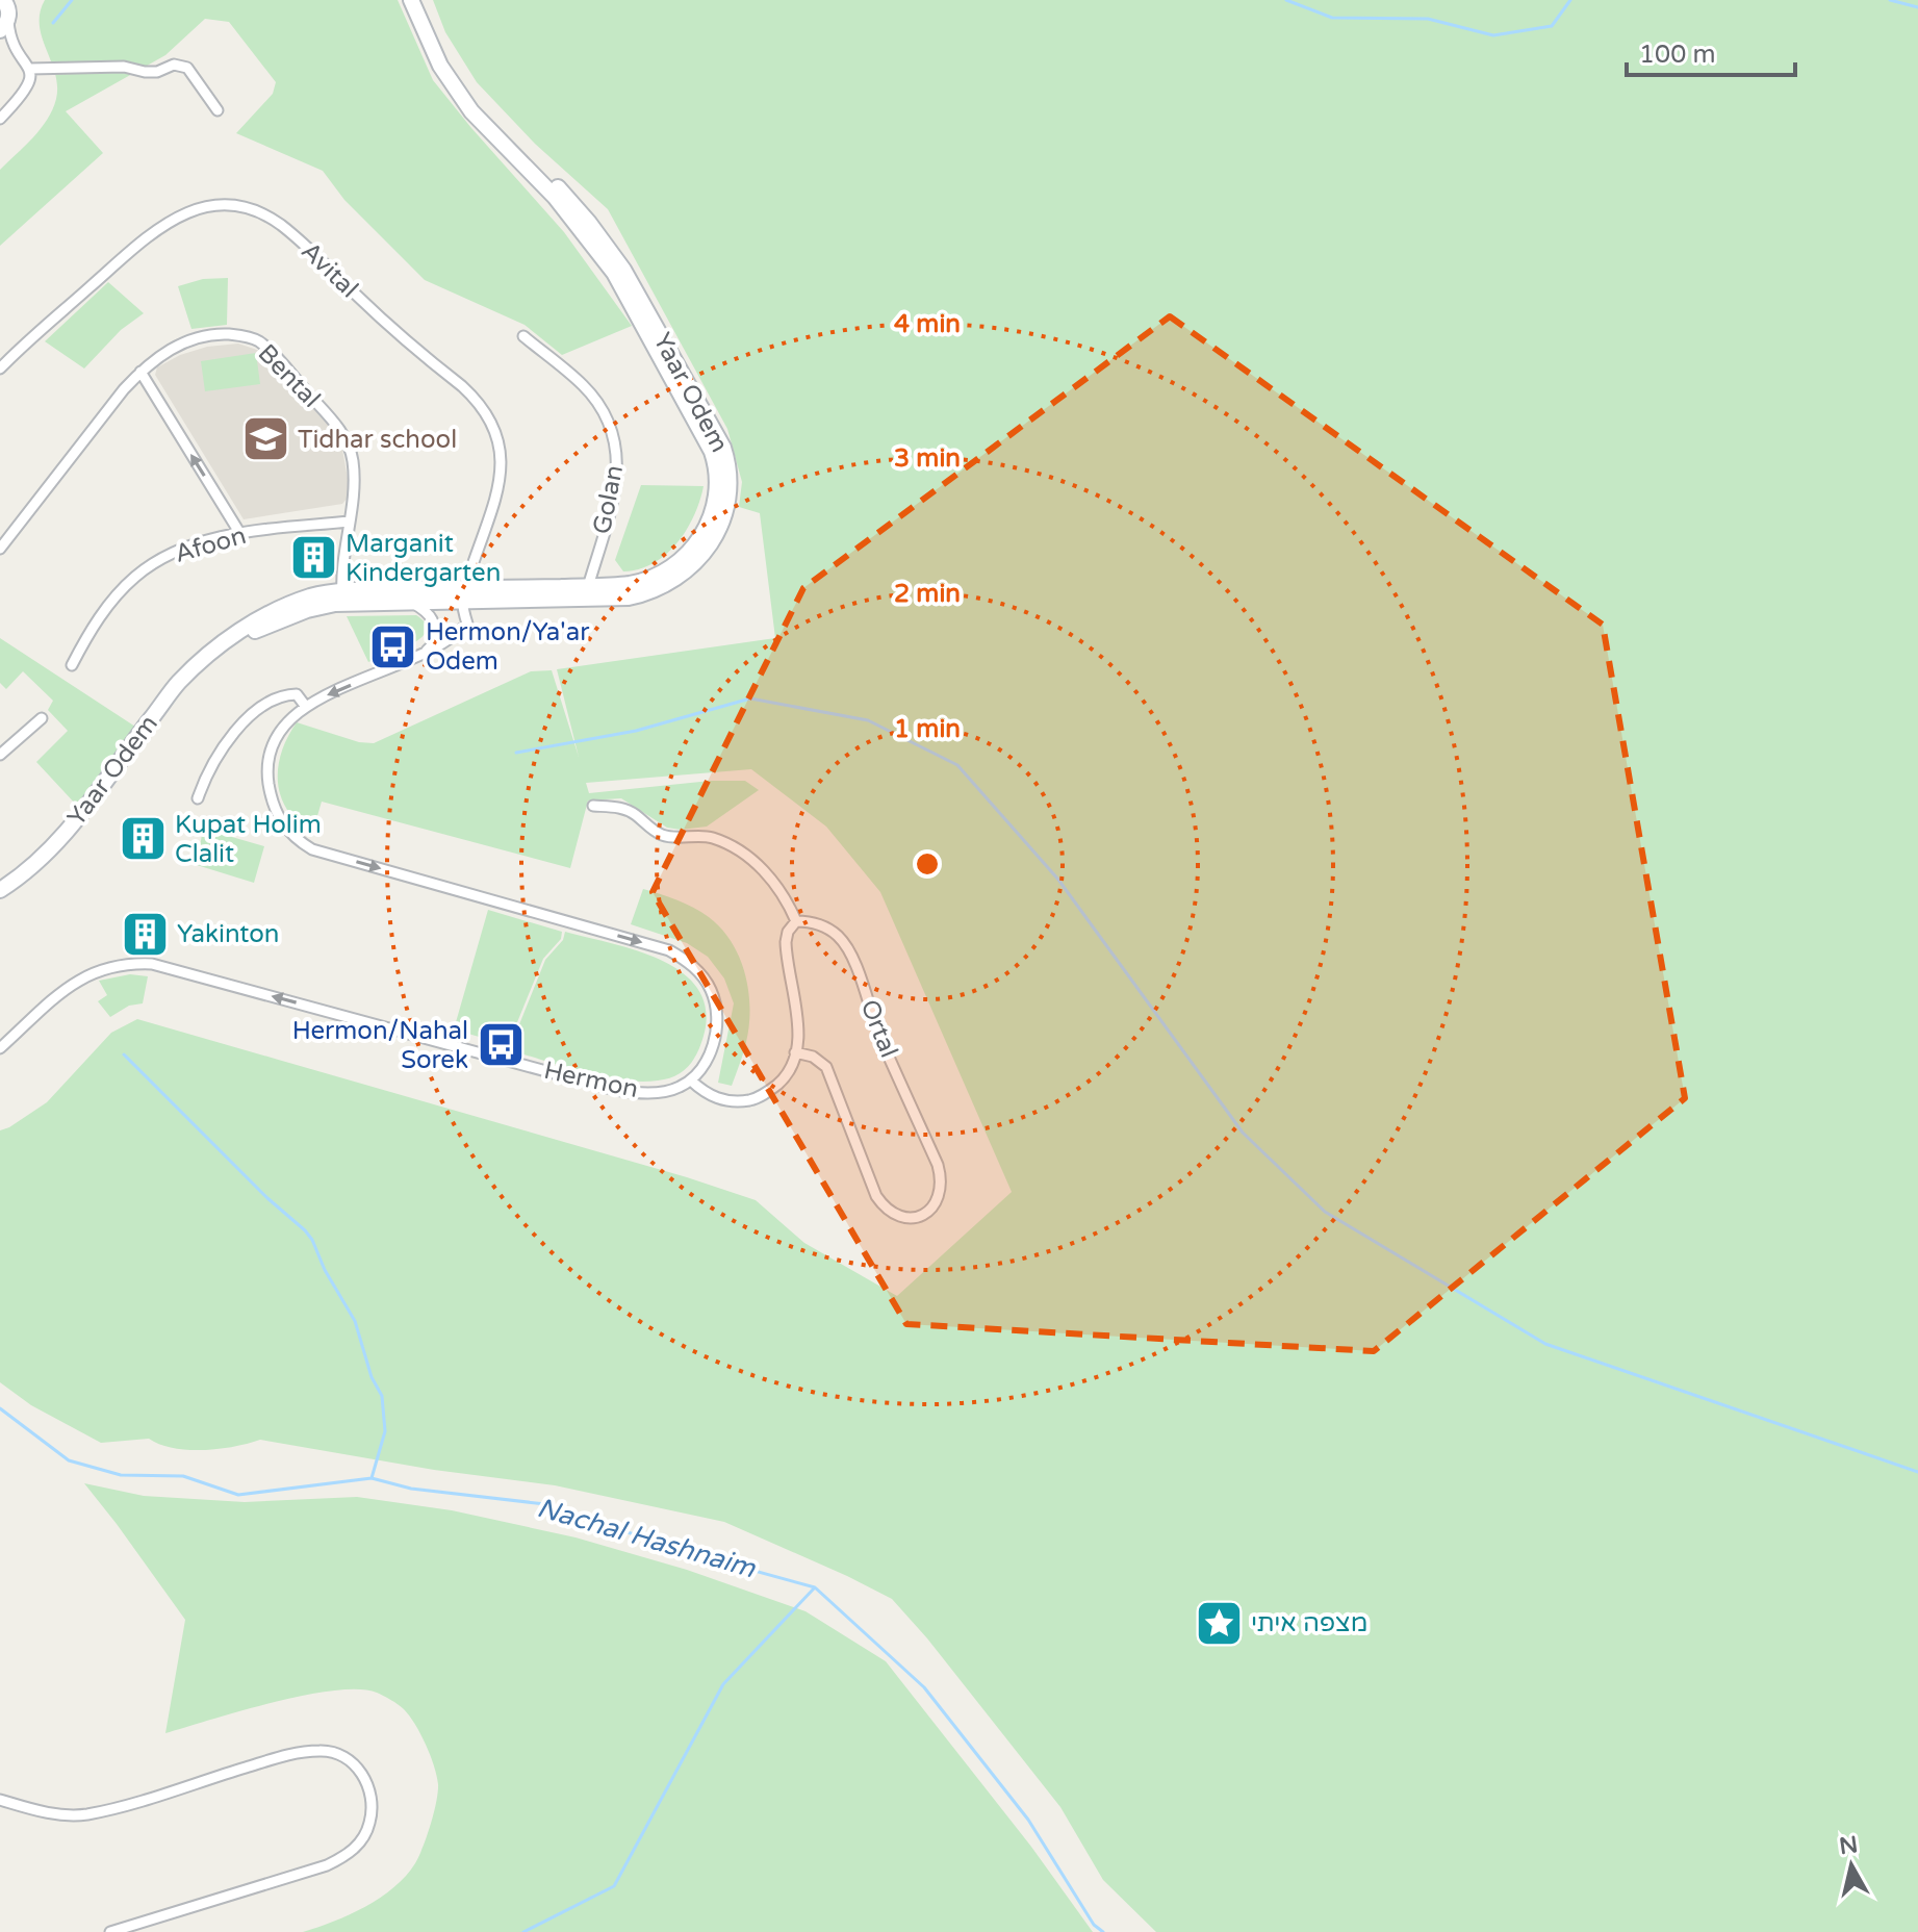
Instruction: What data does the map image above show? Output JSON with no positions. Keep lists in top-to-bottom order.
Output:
{
  "streets": {
    "street": [
      "Avital",
      "Bental",
      "Yaar Odem",
      "Golan",
      "Afoon",
      "Ortal",
      "Hermon"
    ]
  },
  "crossings": [
    ["Avital", "Yaar Odem"],
    ["Bental", "Yaar Odem"],
    ["Bental", "Afoon"],
    ["Yaar Odem", "Golan"]
  ],
  "one_way": ["Hermon"],
  "water": ["Nachal Hashnaim"],
  "places": {
    "school or university": ["Tidhar school"],
    "building": ["Marganit Kindergarten", "Kupat Holim Clalit", "Yakinton"],
    "bus stop": ["Hermon/Ya'ar Odem", "Hermon/Nahal Sorek"],
    "place": ["מצפה איתי"]
  },
  "scale_bar": "100 m",
  "north": "top",
  "rings": [
    "4 min",
    "3 min",
    "2 min",
    "1 min"
  ]
}
